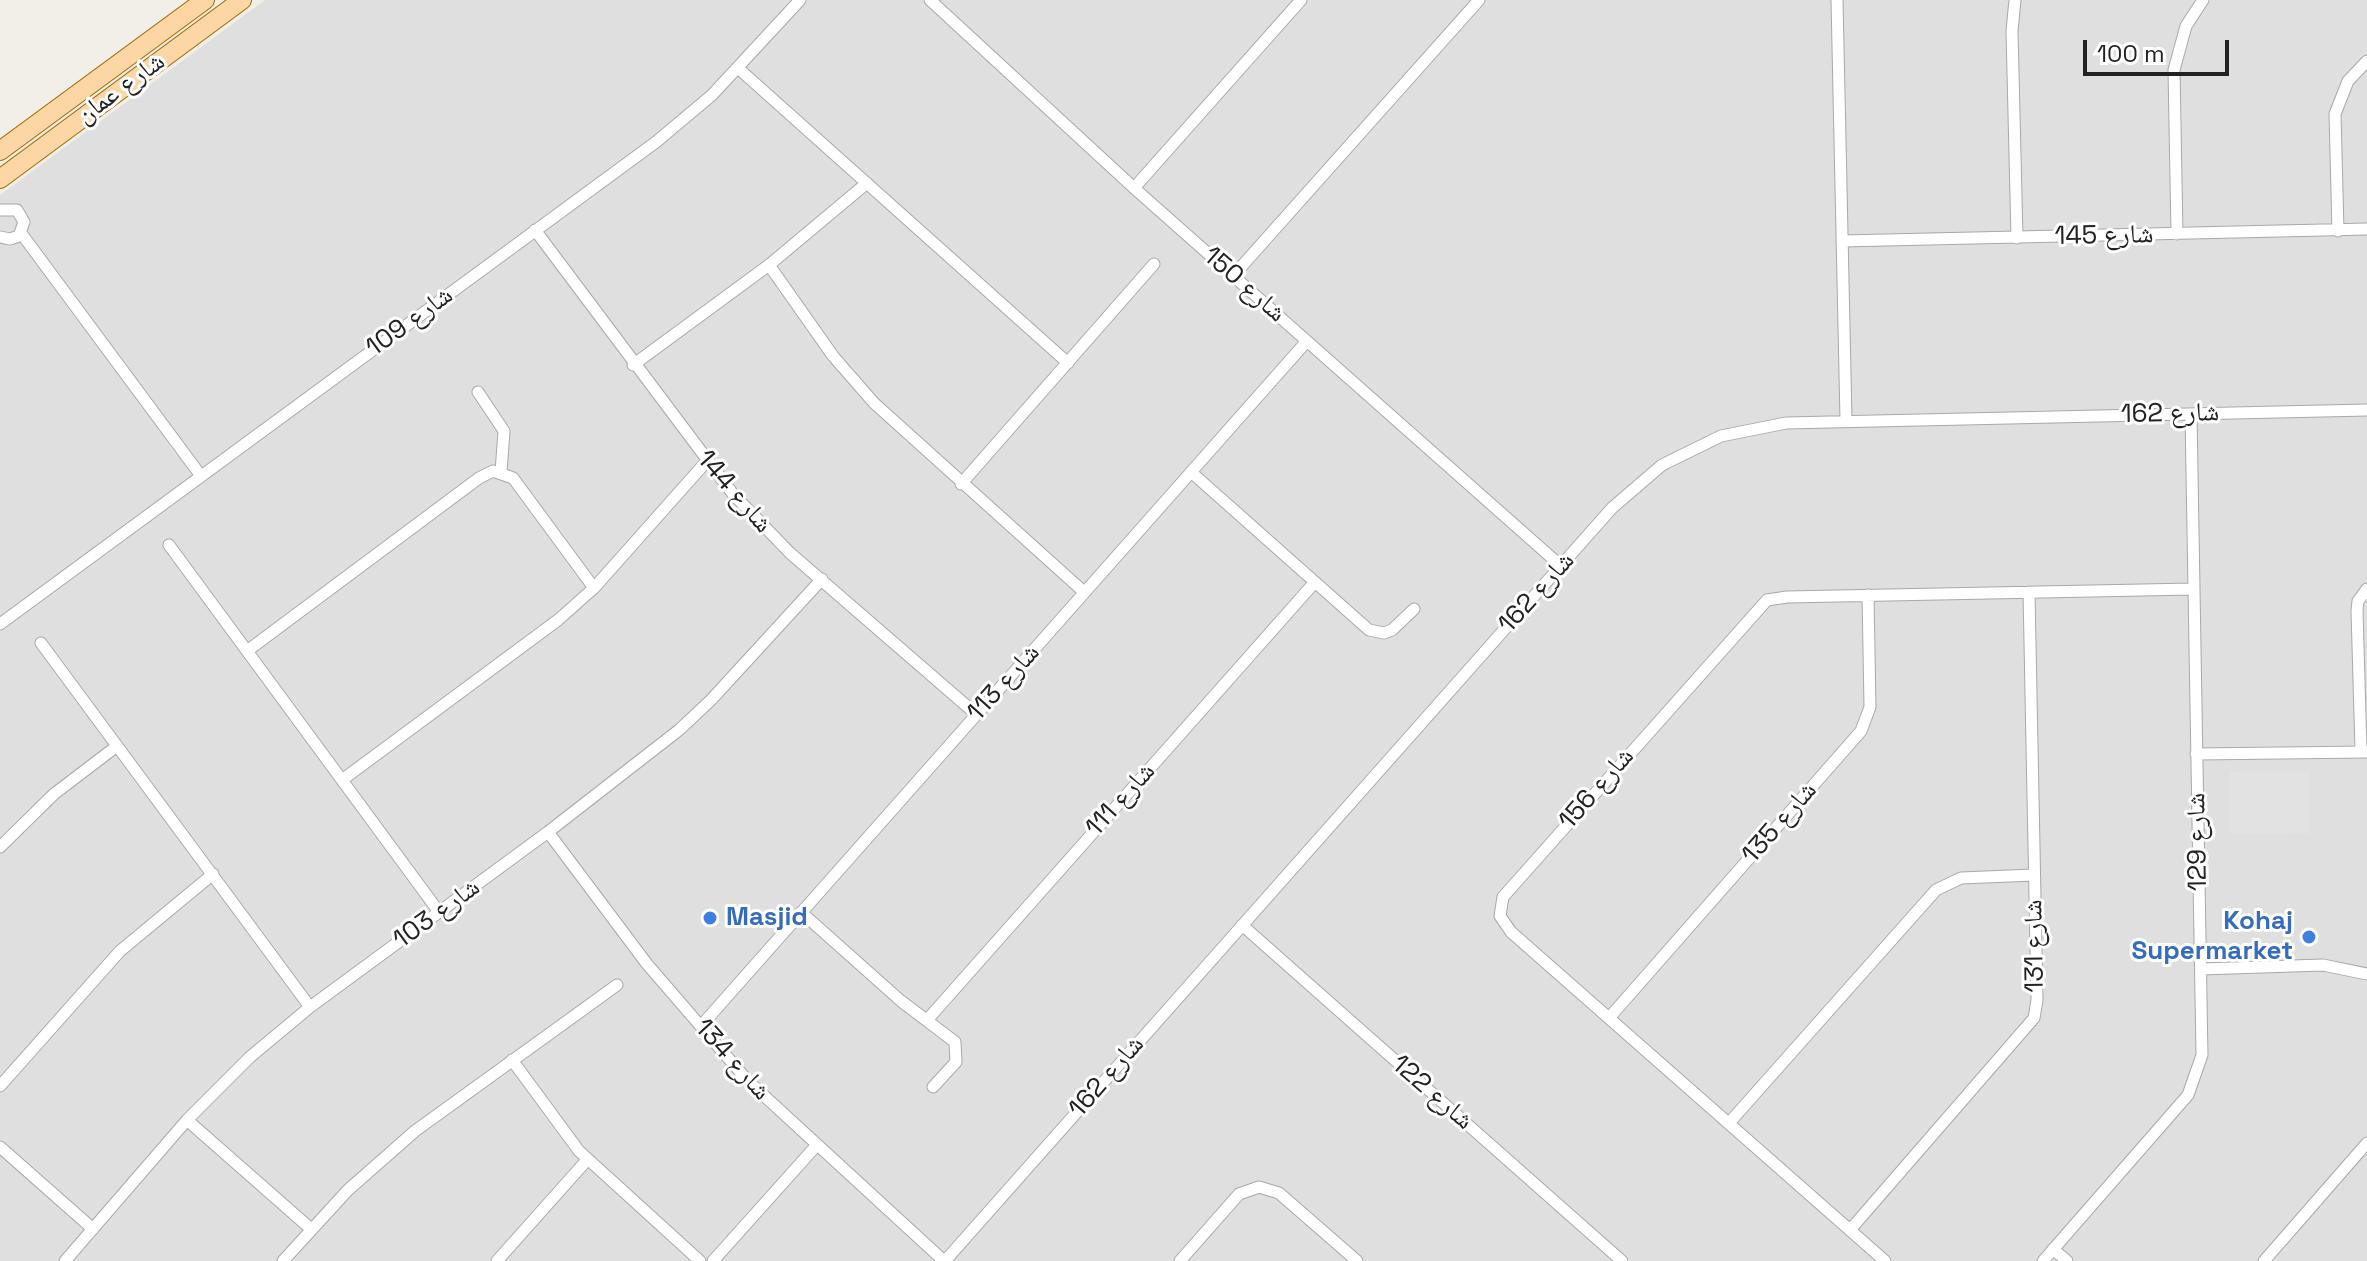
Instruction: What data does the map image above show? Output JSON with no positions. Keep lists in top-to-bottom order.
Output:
{
  "streets": {
    "main road": ["شارع عمان"],
    "street": [
      "شارع 145",
      "شارع 150",
      "شارع 109",
      "شارع 162",
      "شارع 144",
      "شارع 113",
      "شارع 156",
      "شارع 111",
      "شارع 135",
      "شارع 129",
      "شارع 103",
      "شارع 131",
      "شارع 134",
      "شارع 122"
    ]
  },
  "crossings": [
    ["شارع 150", "شارع 162"],
    ["شارع 150", "شارع 113"],
    ["شارع 109", "شارع 144"],
    ["شارع 162", "شارع 129"],
    ["شارع 162", "شارع 134"],
    ["شارع 162", "شارع 122"],
    ["شارع 144", "شارع 113"],
    ["شارع 144", "شارع 103"],
    ["شارع 113", "شارع 134"],
    ["شارع 156", "شارع 135"],
    ["شارع 156", "شارع 129"],
    ["شارع 156", "شارع 131"],
    ["شارع 103", "شارع 134"]
  ],
  "places": ["Masjid", "Kohaj Supermarket"],
  "scale_bar": "100 m"
}
